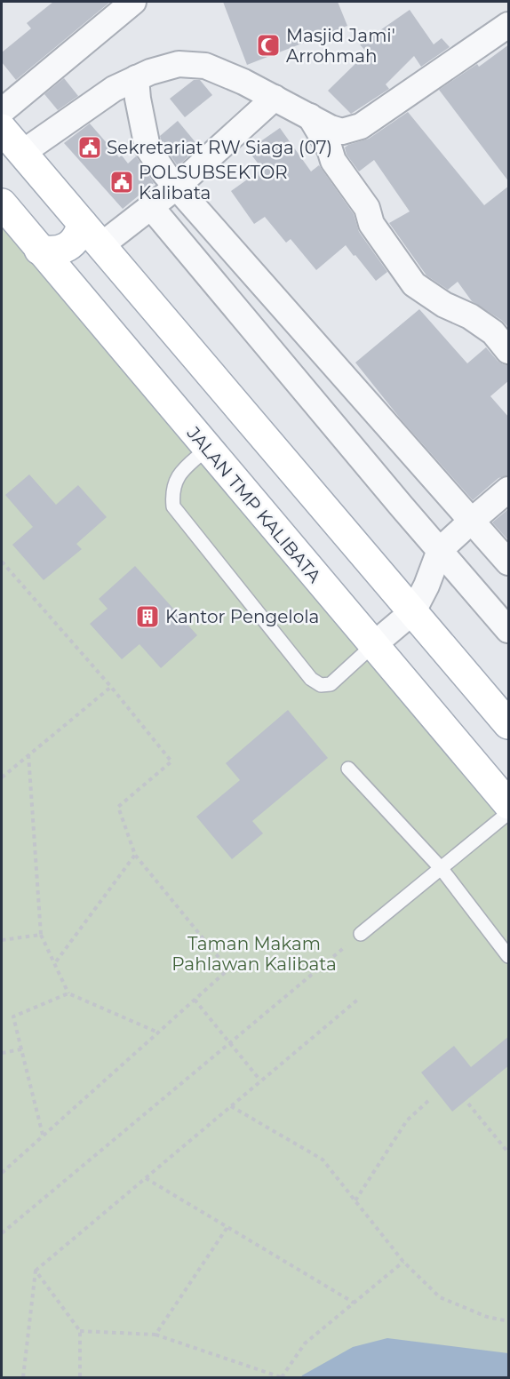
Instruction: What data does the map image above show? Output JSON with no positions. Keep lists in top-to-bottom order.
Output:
{
  "streets": {
    "main road": ["JALAN TMP KALIBATA"]
  },
  "parks": ["Taman Makam Pahlawan Kalibata"],
  "places": {
    "mosque": ["Masjid Jami' Arrohmah"],
    "public building": ["Sekretariat RW Siaga (07)", "POLSUBSEKTOR Kalibata"],
    "building": ["Kantor Pengelola"]
  }
}
